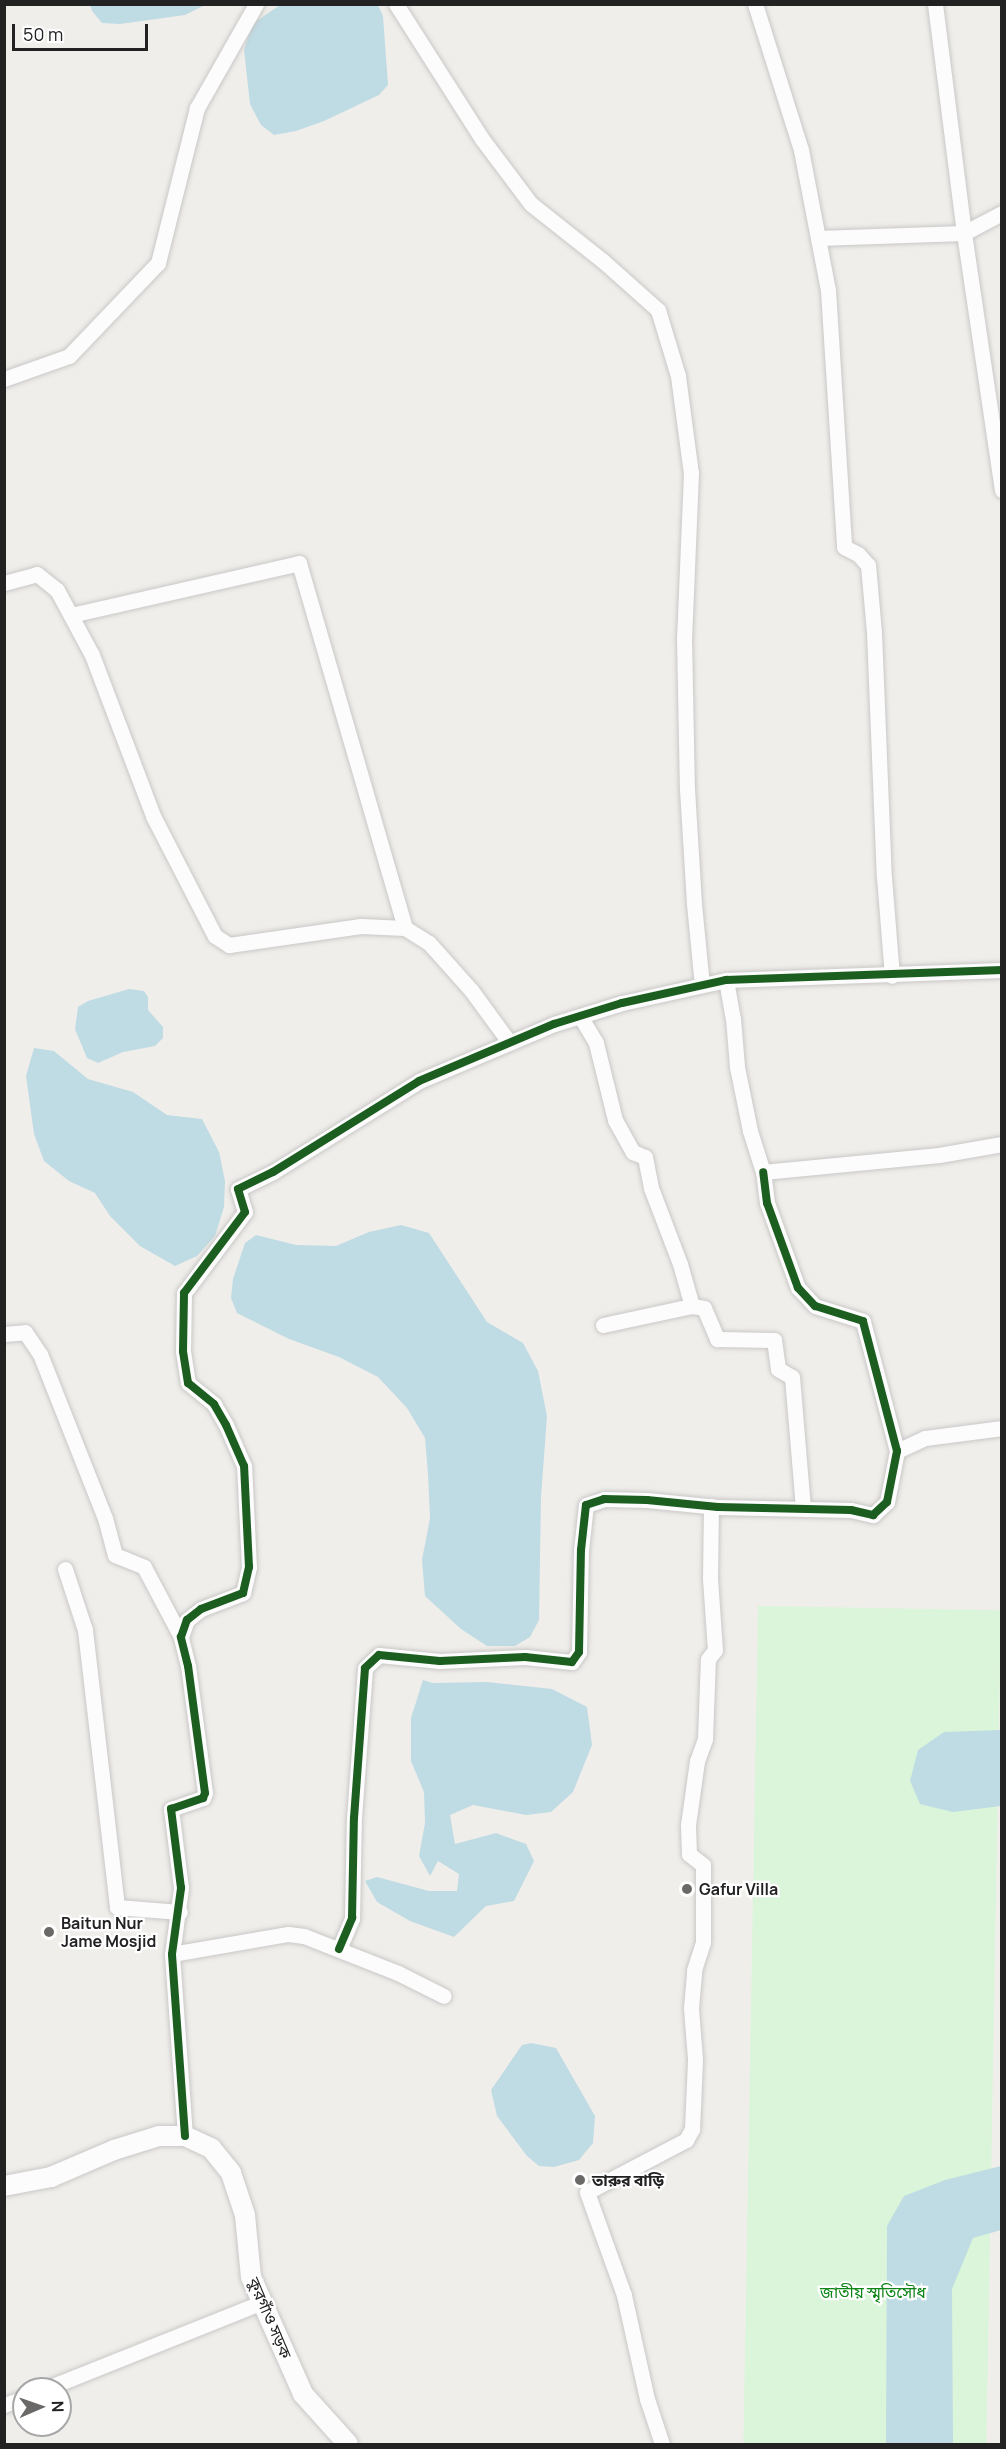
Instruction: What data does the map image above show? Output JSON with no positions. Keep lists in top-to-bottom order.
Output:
{
  "streets": {
    "street": ["কুরগাঁও সড়ক"]
  },
  "parks": ["জাতীয় স্মৃতিসৌধ"],
  "places": ["Gafur Villa", "Baitun Nur Jame Mosjid", "তারুর বাড়ি"],
  "scale_bar": "50 m",
  "north": "right"
}
